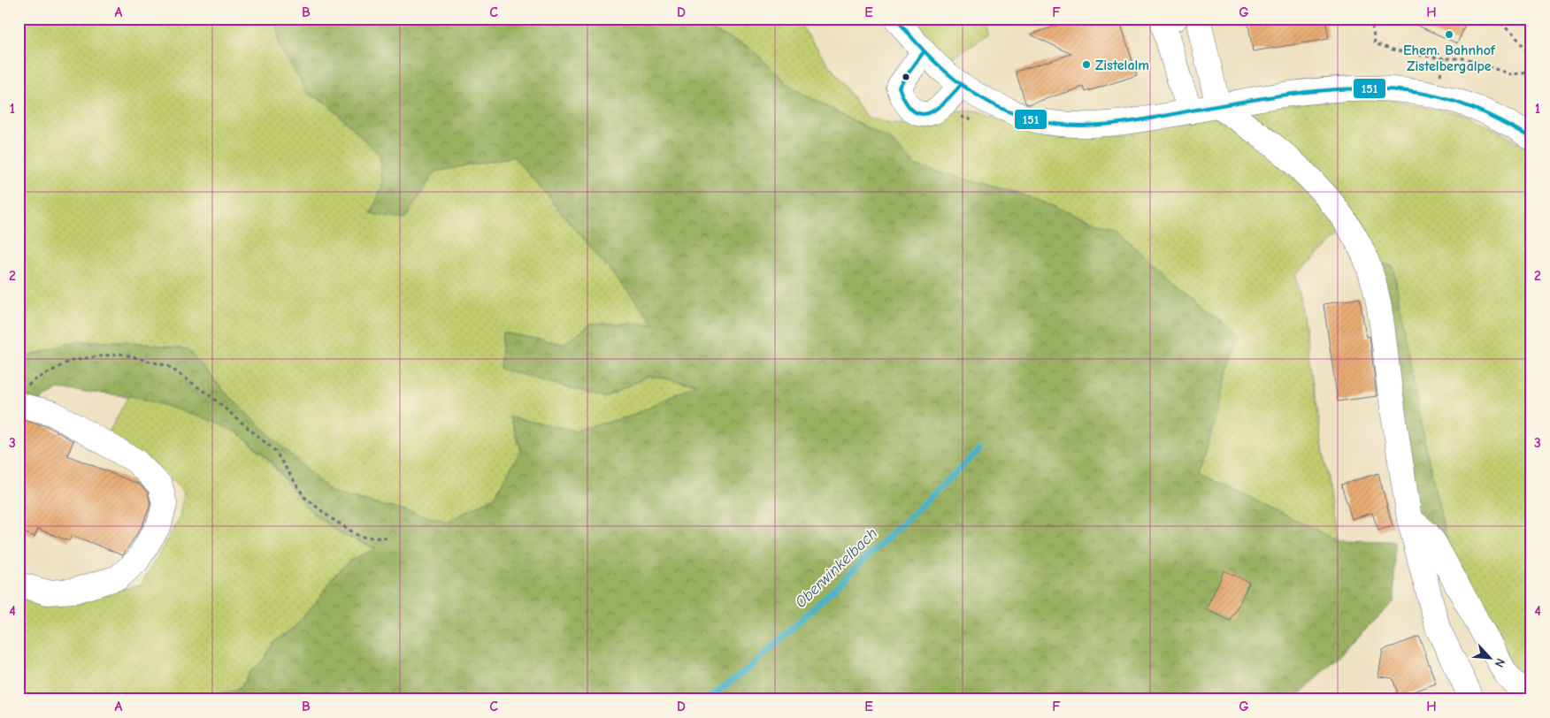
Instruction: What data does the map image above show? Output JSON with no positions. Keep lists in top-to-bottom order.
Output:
{
  "water": ["Oberwinkelbach"],
  "places": ["Ehem. Bahnhof Zistelbergalpe", "Zistelalm"],
  "lines": ["transit line 151"],
  "north": "bottom right",
  "grid": {
    "columns": [
      "A",
      "B",
      "C",
      "D",
      "E",
      "F",
      "G",
      "H"
    ],
    "rows": [
      "1",
      "2",
      "3",
      "4"
    ]
  }
}
